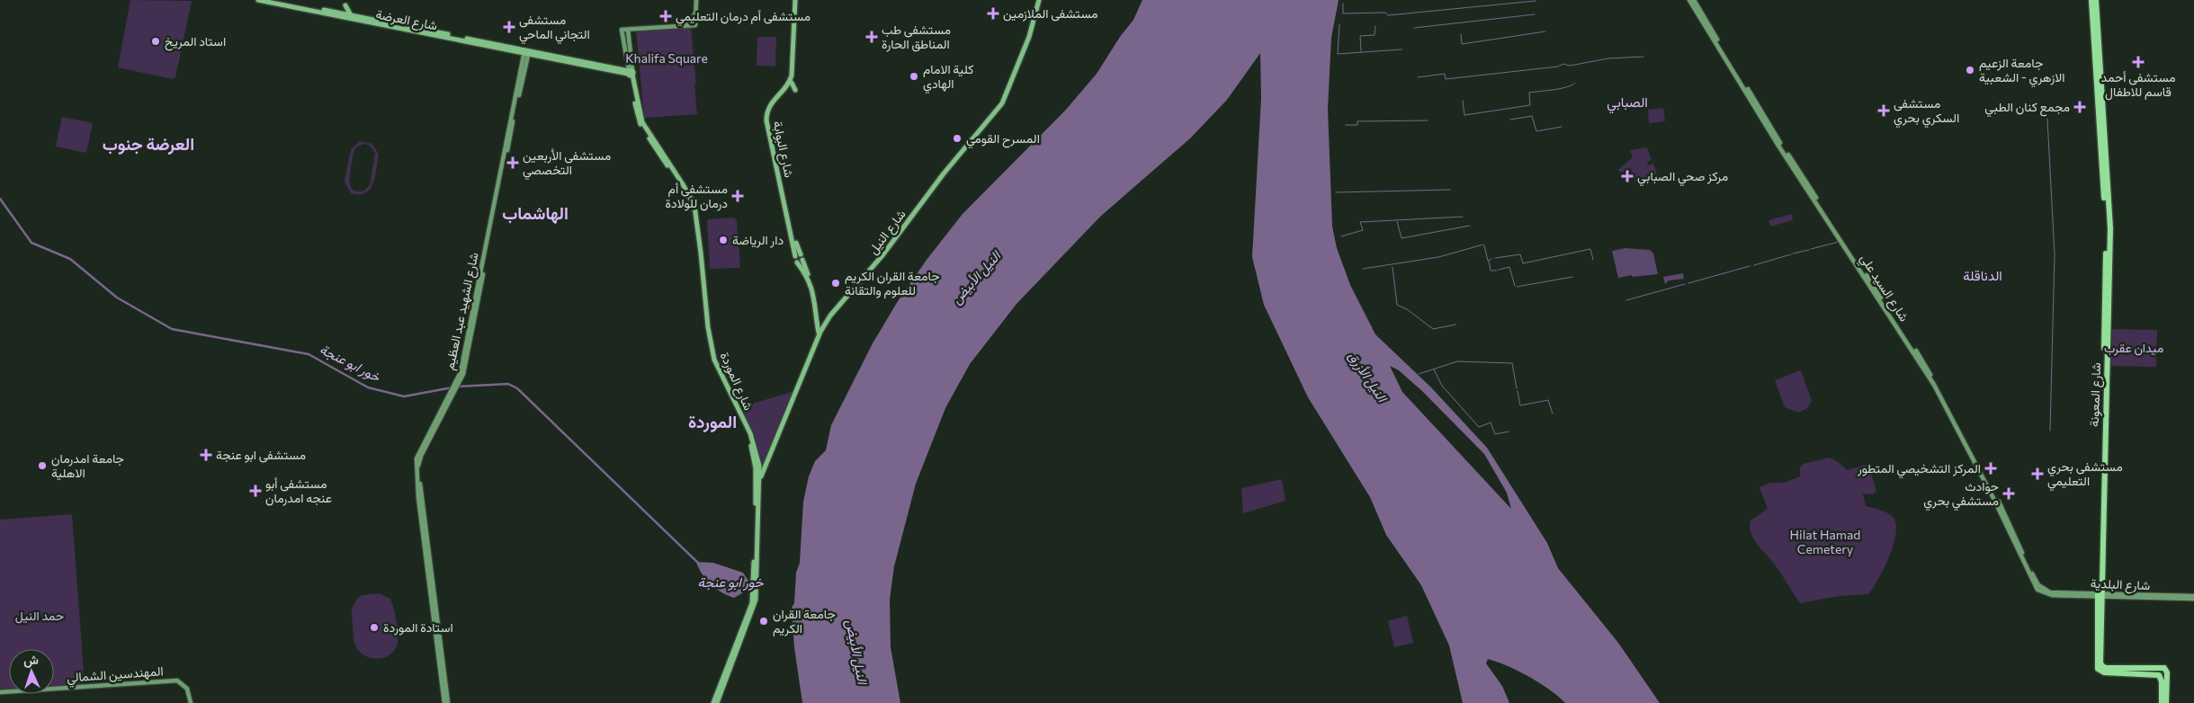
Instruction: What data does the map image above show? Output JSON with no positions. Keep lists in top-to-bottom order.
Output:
{
  "streets": {
    "highway": ["شارع المعونة"],
    "main road": [
      "شارع العرضة",
      "شارع البوابة",
      "شارع النيل",
      "شارع السيد علي",
      "شارع الشهيد عبد العظيم",
      "شارع الموردة",
      "شارع البلدية",
      "المهندسين الشمالي"
    ]
  },
  "crossings": [
    ["شارع العرضة", "شارع الشهيد عبد العظيم"],
    ["شارع البوابة", "شارع النيل"],
    ["شارع النيل", "شارع الموردة"],
    ["شارع السيد علي", "شارع البلدية"],
    ["شارع المعونة", "شارع البلدية"]
  ],
  "districts": [
    "الصبابي",
    "العرضة جنوب",
    "الهاشماب",
    "الدناقلة",
    "الموردة"
  ],
  "water": ["النيل الأبيض", "خور ابو عنجة", "النيل الأزرق"],
  "parks": [
    "Khalifa Square",
    "ميدان عقرب",
    "Hilat Hamad Cemetery",
    "حمد النيل"
  ],
  "places": {
    "health": [
      "مستشفى الملازمين",
      "مستشفى أم درمان التعليمي",
      "مستشفى التجاني الماحي",
      "مستشفى طب المناطق الحارة",
      "مستشفى أحمد قاسم للاطفال",
      "مجمع كنان الطبي",
      "مستشفى السكري بحري",
      "مستشفى الأربعين التخصصي",
      "مركز صحي الصبابي",
      "مستشفى أم درمان للولادة",
      "مستشفى ابو عنجة",
      "المركز التشخيصي المتطور",
      "مستشفى بحري التعليمي",
      "مستشفى أبو عنجه امدرمان",
      "حوادث مستشفي بحري"
    ],
    "other": [
      "استاد المريخ",
      "جامعة الزعيم الازهري - الشعبية",
      "كلية الامام الهادي",
      "المسرح القومي",
      "دار الرياضة",
      "جامعة القران الكريم للعلوم والتقانة",
      "جامعة امدرمان الاهلية",
      "جامعة القران الكريم",
      "استادة الموردة"
    ]
  },
  "north": "top"
}
